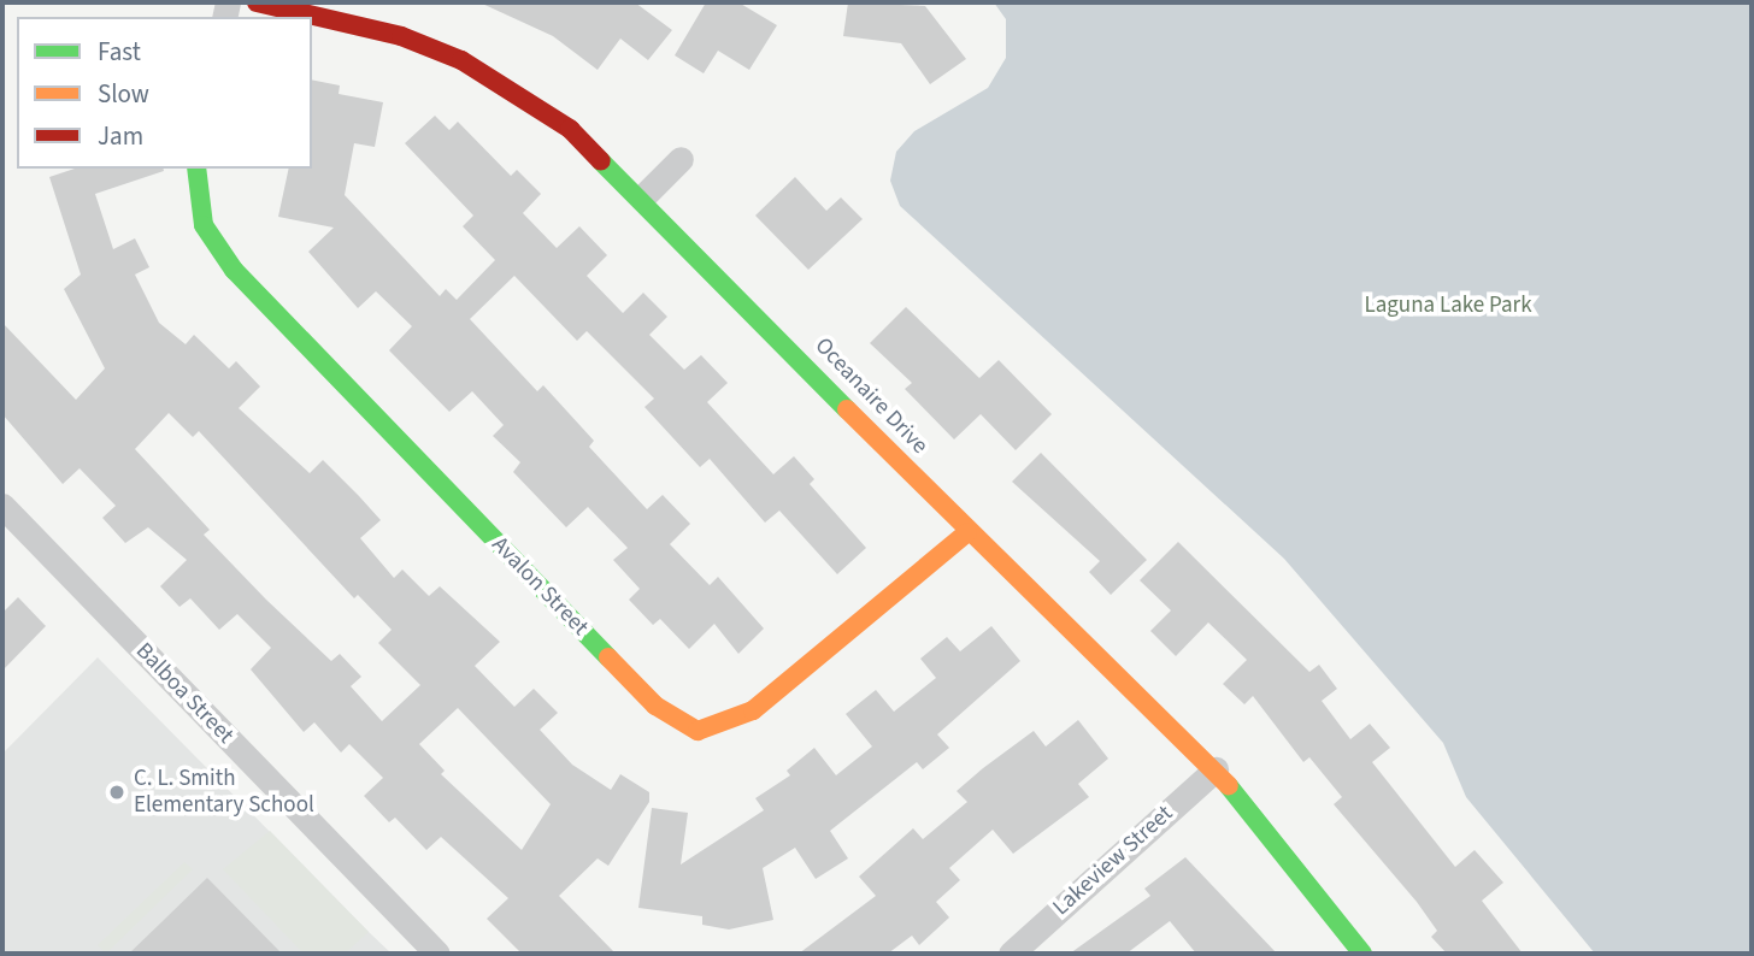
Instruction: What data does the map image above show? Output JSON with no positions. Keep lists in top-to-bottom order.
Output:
{
  "streets": {
    "street": [
      "Oceanaire Drive",
      "Avalon Street",
      "Balboa Street",
      "Lakeview Street"
    ]
  },
  "crossings": [
    ["Oceanaire Drive", "Avalon Street"],
    ["Oceanaire Drive", "Lakeview Street"]
  ],
  "parks": ["Laguna Lake Park"],
  "places": ["C. L. Smith Elementary School"],
  "legend": ["Fast", "Slow", "Jam"]
}
